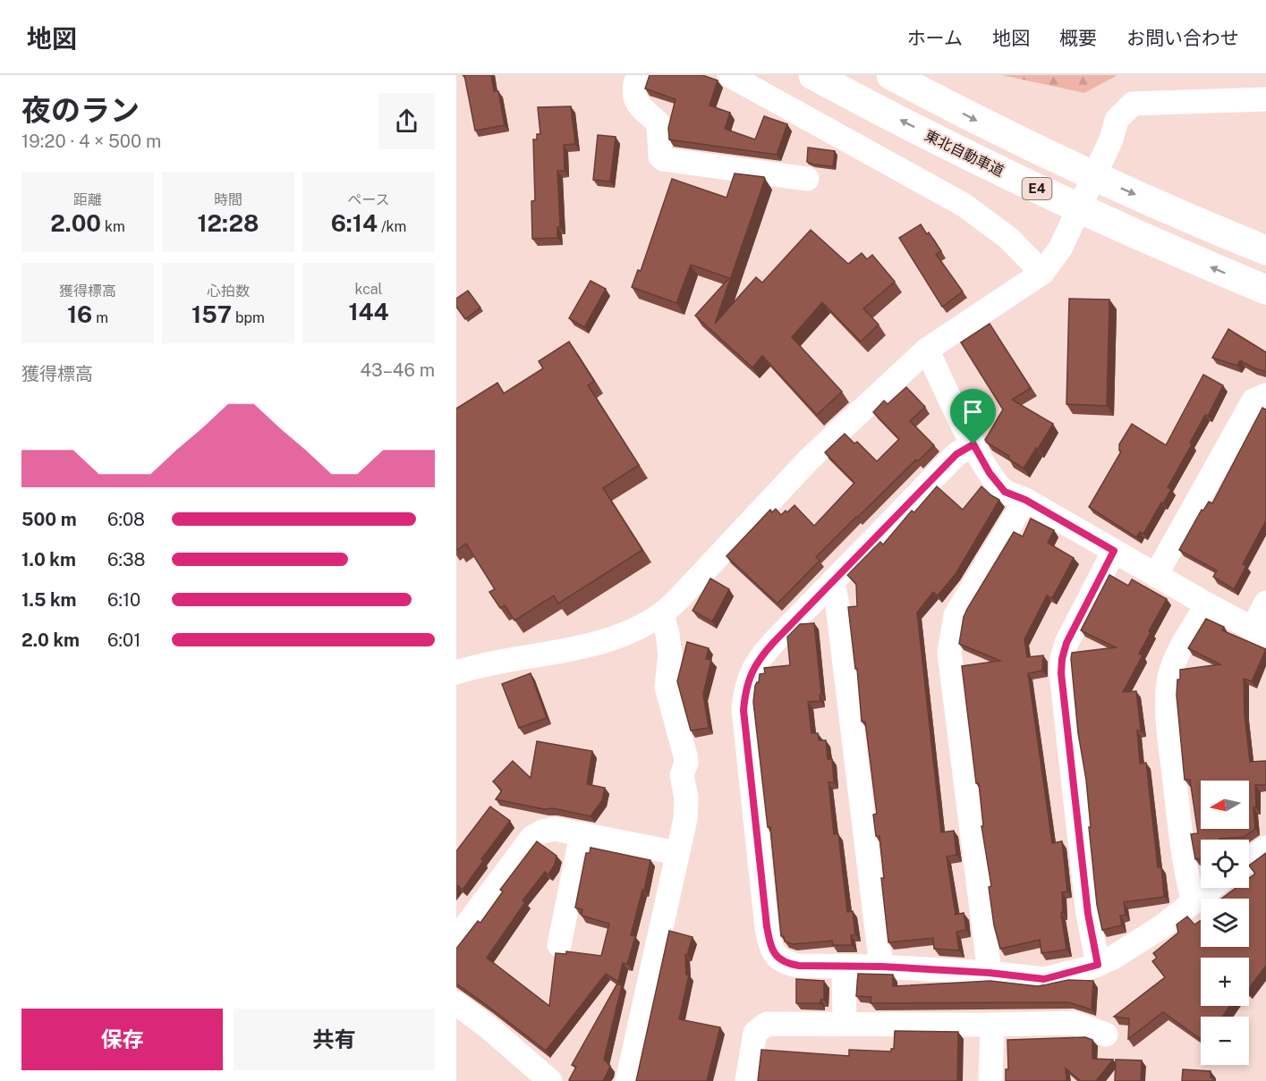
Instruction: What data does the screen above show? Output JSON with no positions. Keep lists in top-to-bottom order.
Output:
{
  "streets": {
    "highway": ["東北自動車道", "E4"]
  },
  "north": "left",
  "page": {
    "header": "地図",
    "nav": [
      "ホーム",
      "地図",
      "概要",
      "お問い合わせ"
    ],
    "heading": ["夜のラン", "19:20 · 4 × 500 m"],
    "stats": [
      ["距離", "2.00 km"],
      ["時間", "12:28"],
      ["ペース", "6:14 /km"],
      ["獲得標高", "16 m"],
      ["心拍数", "157 bpm"],
      ["kcal", "144"]
    ],
    "chart": ["獲得標高", "43–46 m"],
    "list": [
      {
        "name": "500 m",
        "note": "6:08"
      },
      {
        "name": "1.0 km",
        "note": "6:38"
      },
      {
        "name": "1.5 km",
        "note": "6:10"
      },
      {
        "name": "2.0 km",
        "note": "6:01"
      }
    ],
    "map_buttons": ["+", "−"],
    "buttons": ["保存", "共有"]
  }
}
